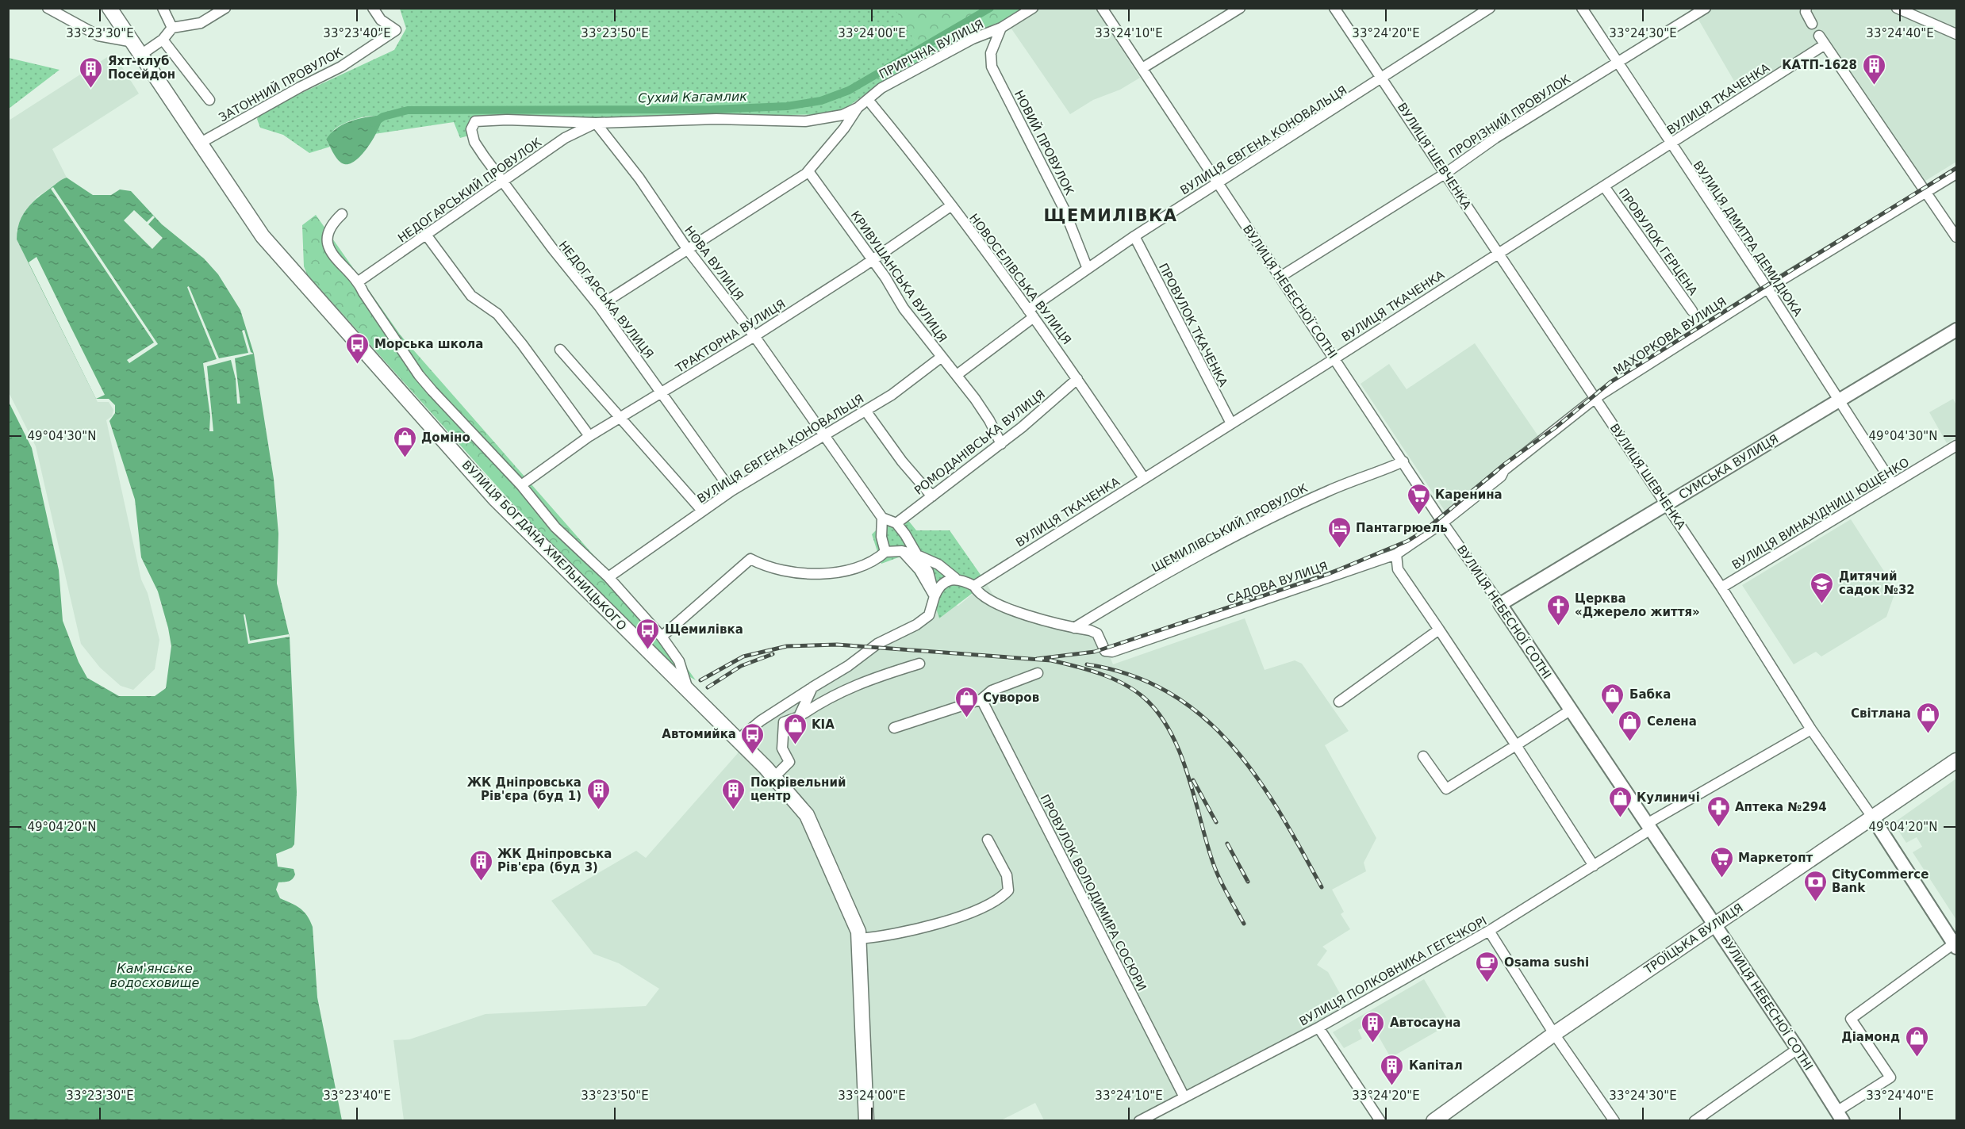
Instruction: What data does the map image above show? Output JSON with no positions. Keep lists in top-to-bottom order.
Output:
{
  "streets": {
    "main road": ["ВУЛИЦЯ БОГДАНА ХМЕЛЬНИЦЬКОГО", "ТРОЇЦЬКА ВУЛИЦЯ"],
    "street": [
      "ПРИРІЧНА ВУЛИЦЯ",
      "ЗАТОННИЙ ПРОВУЛОК",
      "ВУЛИЦЯ ТКАЧЕНКА",
      "ПРОРІЗНИЙ ПРОВУЛОК",
      "ВУЛИЦЯ ЄВГЕНА КОНОВАЛЬЦЯ",
      "НОВИЙ ПРОВУЛОК",
      "ВУЛИЦЯ ШЕВЧЕНКА",
      "НЕДОГАРСЬКИЙ ПРОВУЛОК",
      "ВУЛИЦЯ ДМИТРА ДЕМИДЮКА",
      "ПРОВУЛОК ГЕРЦЕНА",
      "НОВА ВУЛИЦЯ",
      "КРИВУШАНСЬКА ВУЛИЦЯ",
      "НОВОСЕЛІВСЬКА ВУЛИЦЯ",
      "ВУЛИЦЯ НЕБЕСНОЇ СОТНІ",
      "НЕДОГАРСЬКА ВУЛИЦЯ",
      "ПРОВУЛОК ТКАЧЕНКА",
      "ТРАКТОРНА ВУЛИЦЯ",
      "МАХОРКОВА ВУЛИЦЯ",
      "РОМОДАНІВСЬКА ВУЛИЦЯ",
      "СУМСЬКА ВУЛИЦЯ",
      "ВУЛИЦЯ ВИНАХІДНИЦІ ЮЩЕНКО",
      "ЩЕМИЛІВСЬКИЙ ПРОВУЛОК",
      "САДОВА ВУЛИЦЯ",
      "ПРОВУЛОК ВОЛОДИМИРА СОСЮРИ",
      "ВУЛИЦЯ ПОЛКОВНИКА ГЕГЕЧКОРІ"
    ]
  },
  "crossings": [
    ["ПРИРІЧНА ВУЛИЦЯ", "НОВИЙ ПРОВУЛОК"],
    ["ПРИРІЧНА ВУЛИЦЯ", "НОВА ВУЛИЦЯ"],
    ["ПРИРІЧНА ВУЛИЦЯ", "КРИВУШАНСЬКА ВУЛИЦЯ"],
    ["ПРИРІЧНА ВУЛИЦЯ", "НОВОСЕЛІВСЬКА ВУЛИЦЯ"],
    ["ПРИРІЧНА ВУЛИЦЯ", "НЕДОГАРСЬКА ВУЛИЦЯ"],
    ["ЗАТОННИЙ ПРОВУЛОК", "ВУЛИЦЯ БОГДАНА ХМЕЛЬНИЦЬКОГО"],
    ["ВУЛИЦЯ ТКАЧЕНКА", "ВУЛИЦЯ ШЕВЧЕНКА"],
    ["ВУЛИЦЯ ТКАЧЕНКА", "ВУЛИЦЯ ДМИТРА ДЕМИДЮКА"],
    ["ВУЛИЦЯ ТКАЧЕНКА", "ПРОВУЛОК ГЕРЦЕНА"],
    ["ВУЛИЦЯ ТКАЧЕНКА", "НОВОСЕЛІВСЬКА ВУЛИЦЯ"],
    ["ВУЛИЦЯ ТКАЧЕНКА", "ВУЛИЦЯ НЕБЕСНОЇ СОТНІ"],
    ["ВУЛИЦЯ ТКАЧЕНКА", "ПРОВУЛОК ТКАЧЕНКА"],
    ["ПРОРІЗНИЙ ПРОВУЛОК", "ВУЛИЦЯ ШЕВЧЕНКА"],
    ["ПРОРІЗНИЙ ПРОВУЛОК", "ВУЛИЦЯ ДМИТРА ДЕМИДЮКА"],
    ["ПРОРІЗНИЙ ПРОВУЛОК", "ВУЛИЦЯ НЕБЕСНОЇ СОТНІ"],
    ["ВУЛИЦЯ ЄВГЕНА КОНОВАЛЬЦЯ", "НОВИЙ ПРОВУЛОК"],
    ["ВУЛИЦЯ ЄВГЕНА КОНОВАЛЬЦЯ", "ВУЛИЦЯ ШЕВЧЕНКА"],
    ["ВУЛИЦЯ ЄВГЕНА КОНОВАЛЬЦЯ", "НОВА ВУЛИЦЯ"],
    ["ВУЛИЦЯ ЄВГЕНА КОНОВАЛЬЦЯ", "КРИВУШАНСЬКА ВУЛИЦЯ"],
    ["ВУЛИЦЯ ЄВГЕНА КОНОВАЛЬЦЯ", "НОВОСЕЛІВСЬКА ВУЛИЦЯ"],
    ["ВУЛИЦЯ ЄВГЕНА КОНОВАЛЬЦЯ", "ВУЛИЦЯ НЕБЕСНОЇ СОТНІ"],
    ["ВУЛИЦЯ ЄВГЕНА КОНОВАЛЬЦЯ", "НЕДОГАРСЬКА ВУЛИЦЯ"],
    ["ВУЛИЦЯ ЄВГЕНА КОНОВАЛЬЦЯ", "ПРОВУЛОК ТКАЧЕНКА"],
    ["ВУЛИЦЯ ШЕВЧЕНКА", "МАХОРКОВА ВУЛИЦЯ"],
    ["ВУЛИЦЯ ШЕВЧЕНКА", "СУМСЬКА ВУЛИЦЯ"],
    ["ВУЛИЦЯ ШЕВЧЕНКА", "ВУЛИЦЯ ВИНАХІДНИЦІ ЮЩЕНКО"],
    ["ВУЛИЦЯ ШЕВЧЕНКА", "ТРОЇЦЬКА ВУЛИЦЯ"],
    ["ВУЛИЦЯ ШЕВЧЕНКА", "ВУЛИЦЯ ПОЛКОВНИКА ГЕГЕЧКОРІ"],
    ["НЕДОГАРСЬКИЙ ПРОВУЛОК", "НОВА ВУЛИЦЯ"],
    ["НЕДОГАРСЬКИЙ ПРОВУЛОК", "НЕДОГАРСЬКА ВУЛИЦЯ"],
    ["ВУЛИЦЯ ДМИТРА ДЕМИДЮКА", "МАХОРКОВА ВУЛИЦЯ"],
    ["ВУЛИЦЯ ДМИТРА ДЕМИДЮКА", "СУМСЬКА ВУЛИЦЯ"],
    ["ВУЛИЦЯ ДМИТРА ДЕМИДЮКА", "ВУЛИЦЯ ВИНАХІДНИЦІ ЮЩЕНКО"],
    ["НОВА ВУЛИЦЯ", "НЕДОГАРСЬКА ВУЛИЦЯ"],
    ["НОВА ВУЛИЦЯ", "ТРАКТОРНА ВУЛИЦЯ"],
    ["КРИВУШАНСЬКА ВУЛИЦЯ", "ТРАКТОРНА ВУЛИЦЯ"],
    ["КРИВУШАНСЬКА ВУЛИЦЯ", "РОМОДАНІВСЬКА ВУЛИЦЯ"],
    ["НОВОСЕЛІВСЬКА ВУЛИЦЯ", "ТРАКТОРНА ВУЛИЦЯ"],
    ["НОВОСЕЛІВСЬКА ВУЛИЦЯ", "РОМОДАНІВСЬКА ВУЛИЦЯ"],
    ["ВУЛИЦЯ НЕБЕСНОЇ СОТНІ", "МАХОРКОВА ВУЛИЦЯ"],
    ["ВУЛИЦЯ НЕБЕСНОЇ СОТНІ", "СУМСЬКА ВУЛИЦЯ"],
    ["ВУЛИЦЯ НЕБЕСНОЇ СОТНІ", "ЩЕМИЛІВСЬКИЙ ПРОВУЛОК"],
    ["ВУЛИЦЯ НЕБЕСНОЇ СОТНІ", "САДОВА ВУЛИЦЯ"],
    ["ВУЛИЦЯ НЕБЕСНОЇ СОТНІ", "ТРОЇЦЬКА ВУЛИЦЯ"],
    ["ВУЛИЦЯ НЕБЕСНОЇ СОТНІ", "ВУЛИЦЯ ПОЛКОВНИКА ГЕГЕЧКОРІ"],
    ["НЕДОГАРСЬКА ВУЛИЦЯ", "ТРАКТОРНА ВУЛИЦЯ"],
    ["МАХОРКОВА ВУЛИЦЯ", "САДОВА ВУЛИЦЯ"],
    ["ЩЕМИЛІВСЬКИЙ ПРОВУЛОК", "САДОВА ВУЛИЦЯ"],
    ["ПРОВУЛОК ВОЛОДИМИРА СОСЮРИ", "ВУЛИЦЯ ПОЛКОВНИКА ГЕГЕЧКОРІ"]
  ],
  "districts": ["ЩЕМИЛІВКА"],
  "water": ["Сухий Кагамлик", "Кам'янське водосховище"],
  "places": {
    "building": [
      "КАТП-1628",
      "Яхт-клуб Посейдон",
      "ЖК Дніпровська Рів'єра (буд 1)",
      "Покрівельний центр",
      "ЖК Дніпровська Рів'єра (буд 3)",
      "Автосауна",
      "Капітал"
    ],
    "bus stop": ["Морська школа", "Щемилівка", "Автомийка"],
    "shop": [
      "Доміно",
      "Бабка",
      "Суворов",
      "Світлана",
      "Селена",
      "KIA",
      "Кулиничі",
      "Дiамонд"
    ],
    "supermarket": ["Каренина", "Маркетопт"],
    "hotel": ["Пантагрюель"],
    "school or university": ["Дитячий садок №32"],
    "church": ["Церква «Джерело життя»"],
    "pharmacy": ["Аптека №294"],
    "bank": ["CityCommerce Bank"],
    "cafe": ["Osama sushi"]
  },
  "coordinates": [
    "33°23'30\"E",
    "33°23'40\"E",
    "33°23'50\"E",
    "33°24'00\"E",
    "33°24'10\"E",
    "33°24'20\"E",
    "33°24'30\"E",
    "33°24'40\"E",
    "49°04'30\"N",
    "49°04'20\"N"
  ]
}
